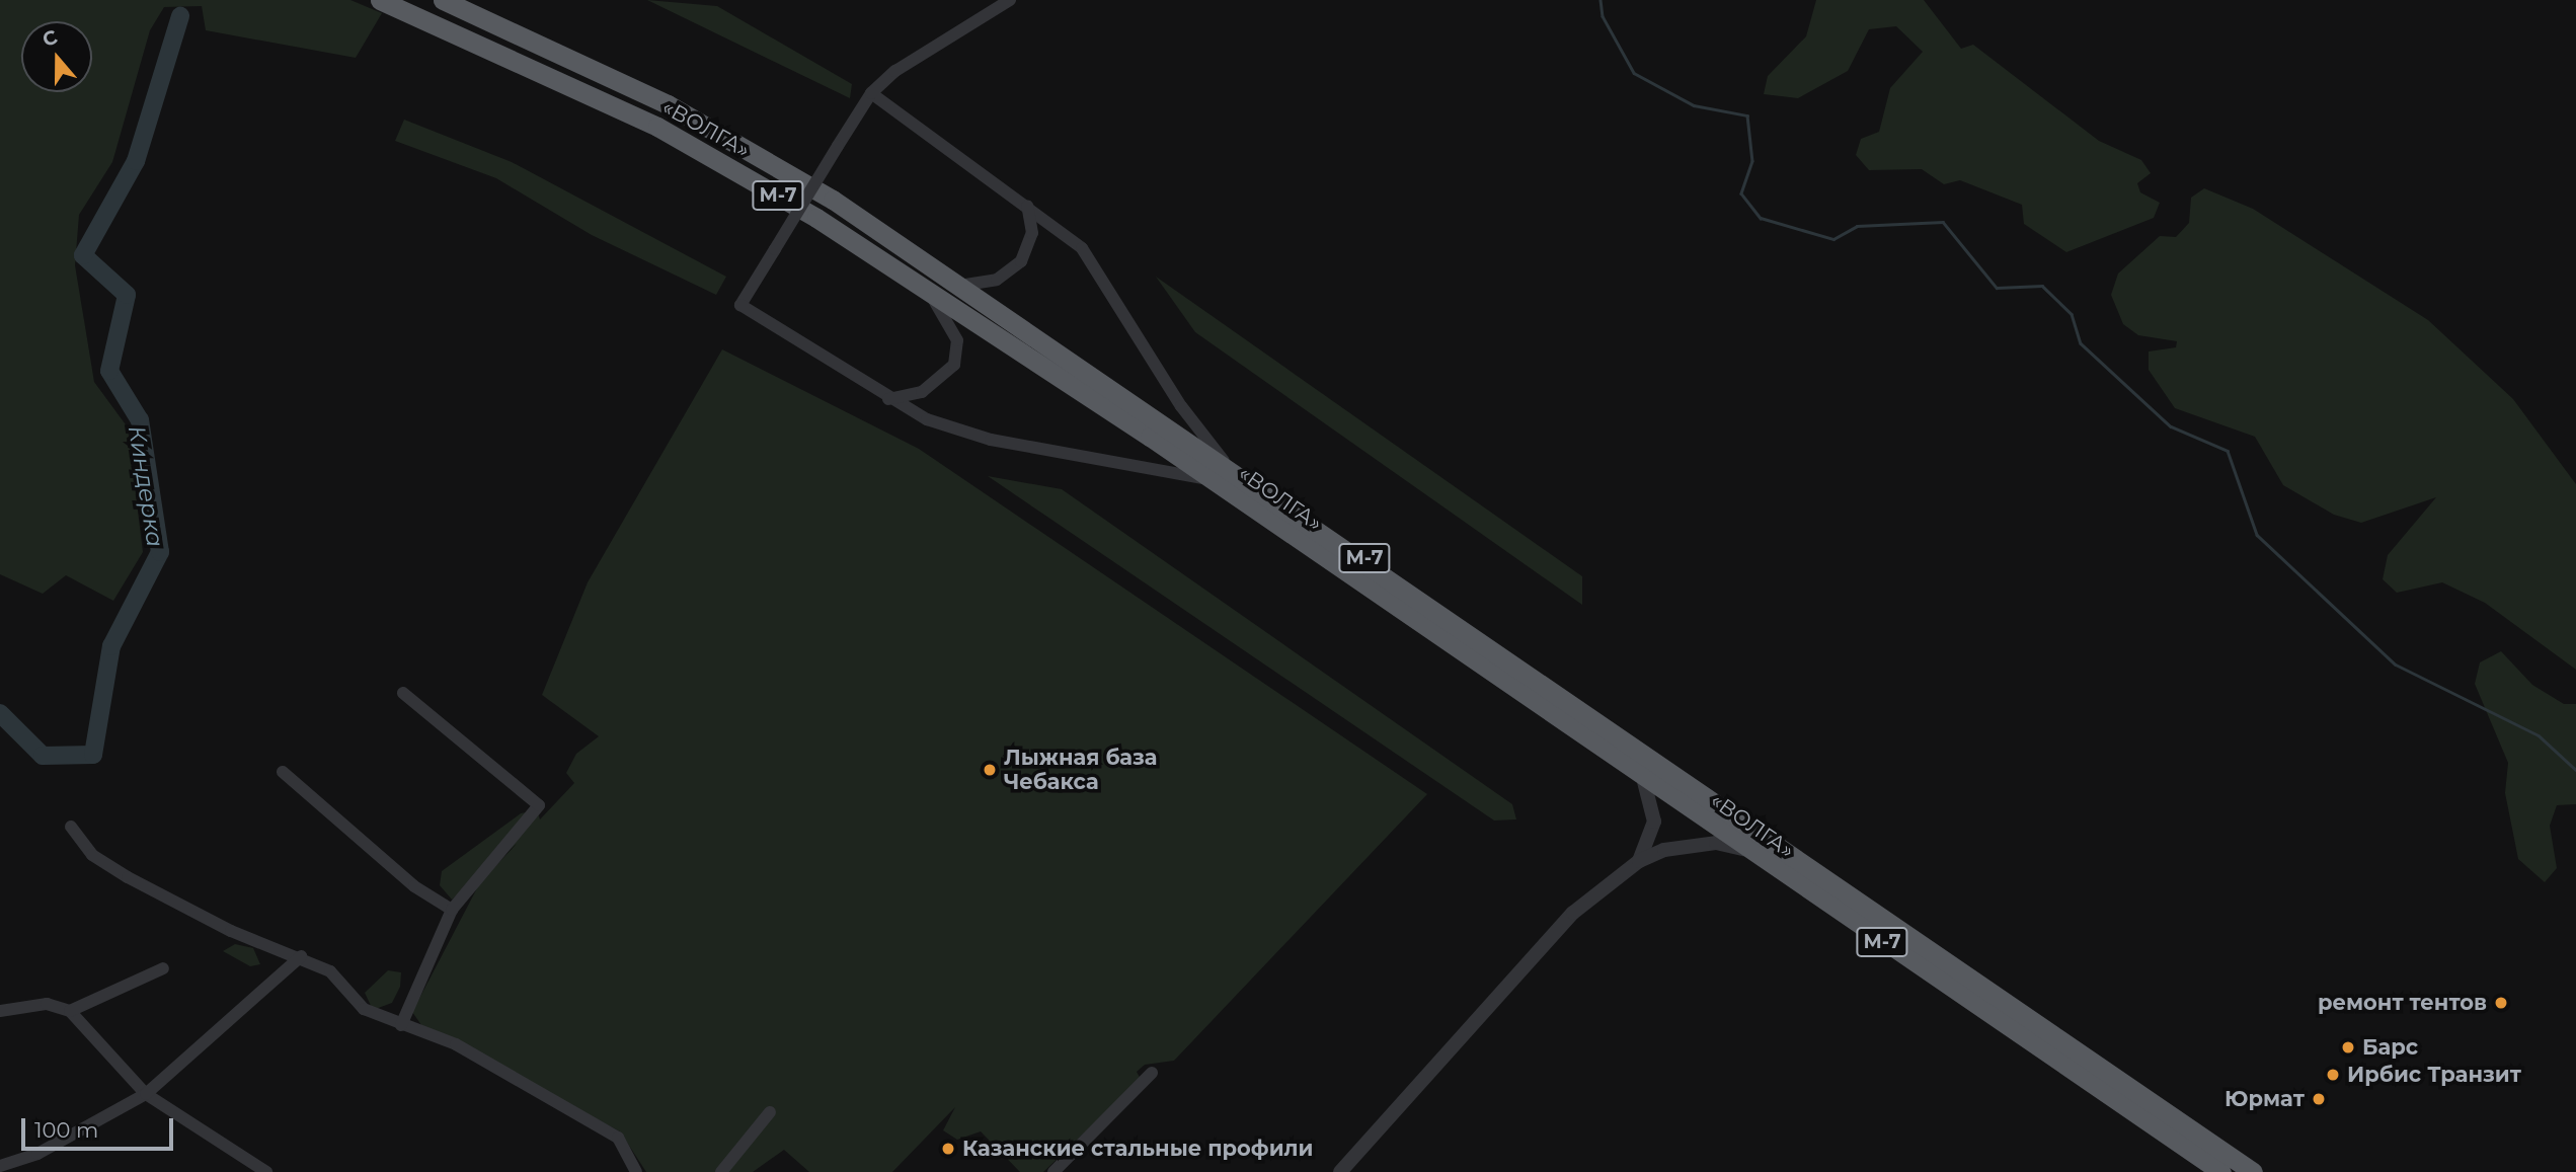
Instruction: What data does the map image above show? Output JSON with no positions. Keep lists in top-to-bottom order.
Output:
{
  "streets": {
    "highway": ["«ВОЛГА»", "М-7"]
  },
  "water": ["Киндерка"],
  "places": [
    "Лыжная база Чебакса",
    "ремонт тентов",
    "Барс",
    "Ирбис Транзит",
    "Юрмат",
    "Казанские стальные профили"
  ],
  "scale_bar": "100 m",
  "north": "top"
}
